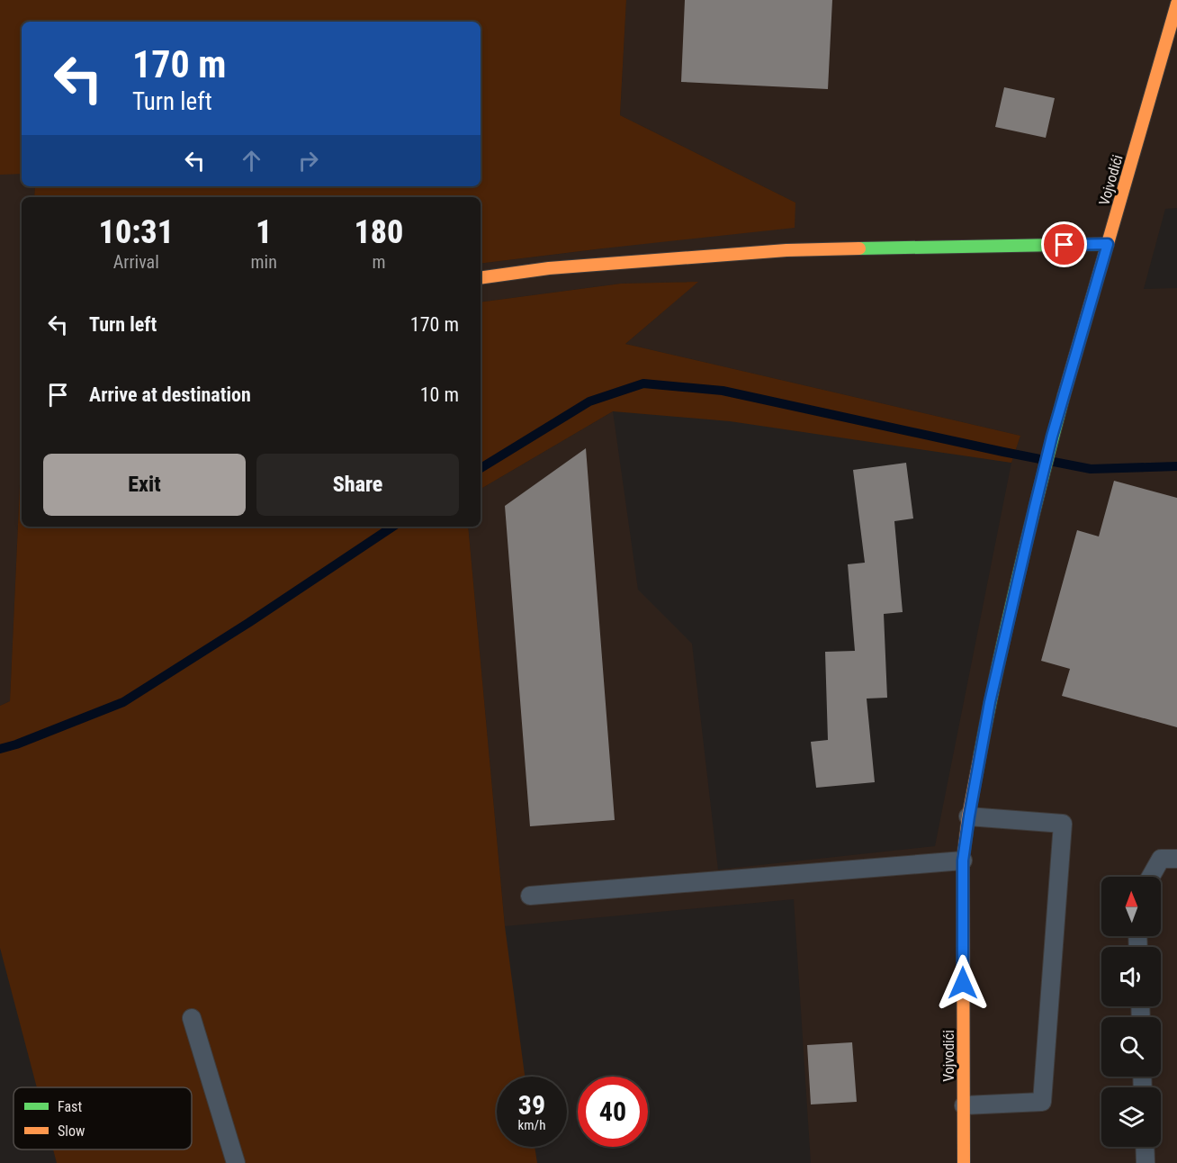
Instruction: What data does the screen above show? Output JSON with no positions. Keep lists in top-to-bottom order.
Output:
{
  "streets": {
    "street": ["Vojvodići"]
  },
  "legend": ["Fast", "Slow"],
  "north": "top",
  "page": {
    "turn": ["170 m", "Turn left"],
    "eta": [
      "10:31",
      "Arrival",
      "1",
      "min",
      "180",
      "m"
    ],
    "list": [
      {
        "name": "Turn left",
        "value": "170 m"
      },
      {
        "name": "Arrive at destination",
        "value": "10 m"
      }
    ],
    "buttons": ["Exit", "Share"],
    "speed": "39 km/h",
    "limit": "40"
  }
}
